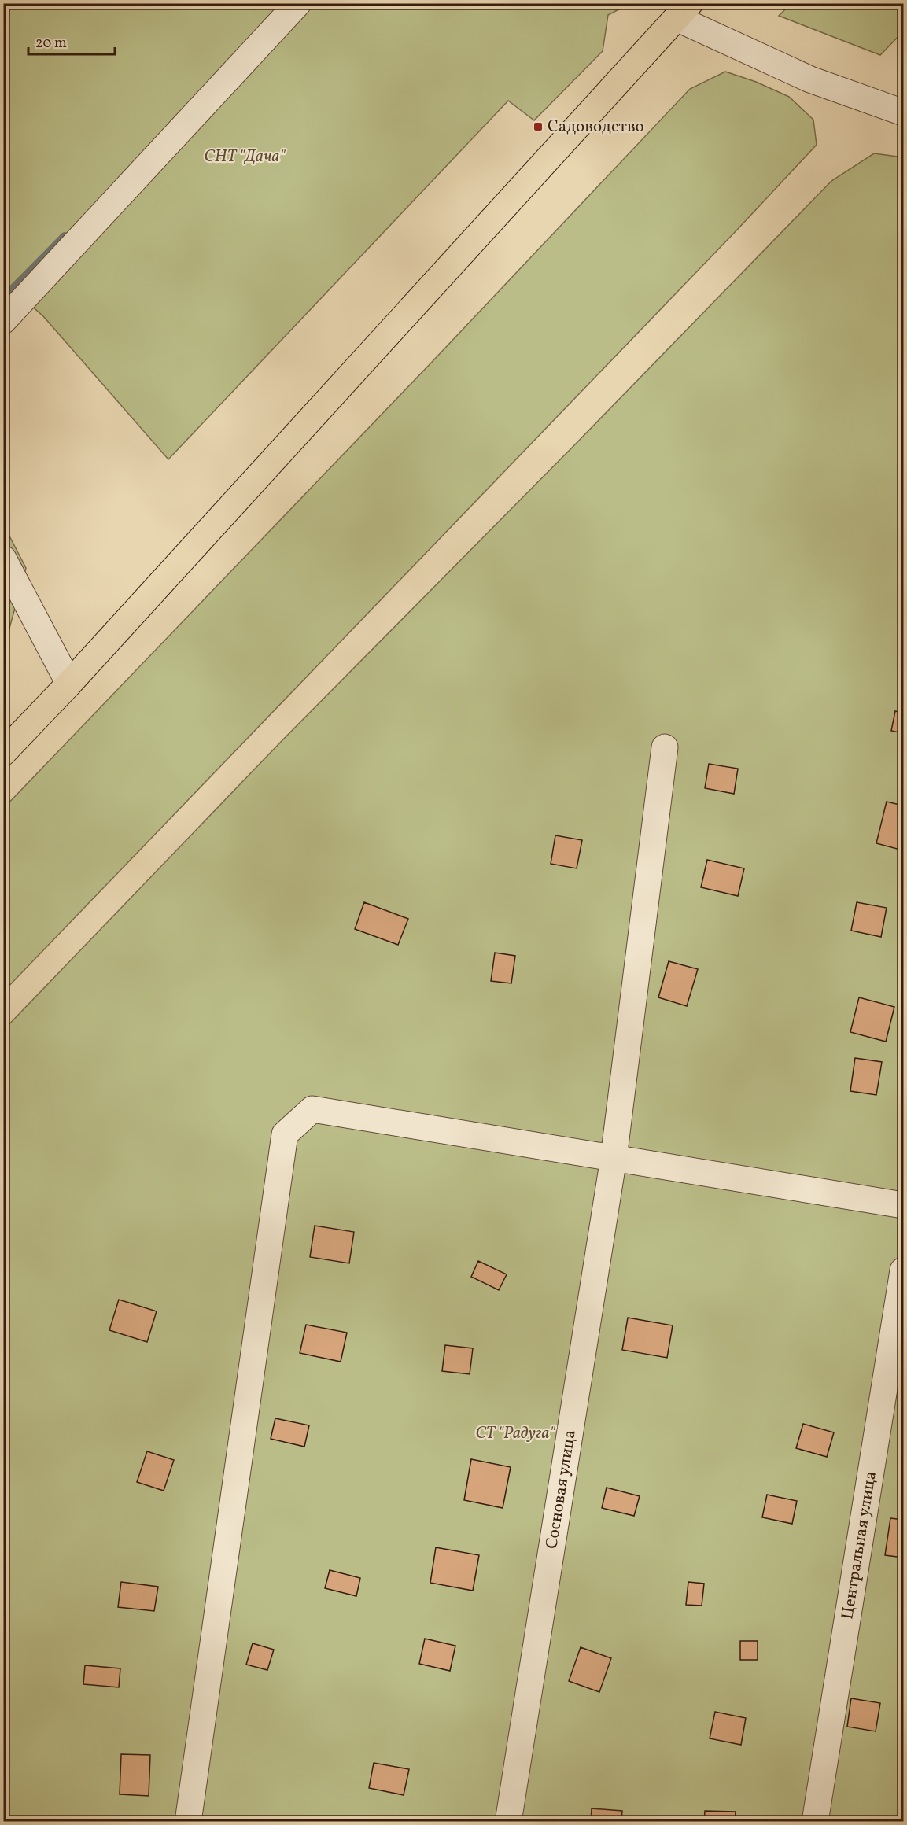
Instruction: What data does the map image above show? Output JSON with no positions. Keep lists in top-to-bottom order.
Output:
{
  "streets": {
    "street": ["Сосновая улица", "Центральная улица"]
  },
  "parks": ["СНТ \"Дача\"", "СТ \"Радуга\""],
  "places": {
    "transit": ["Садоводство"]
  },
  "scale_bar": "20 m"
}
